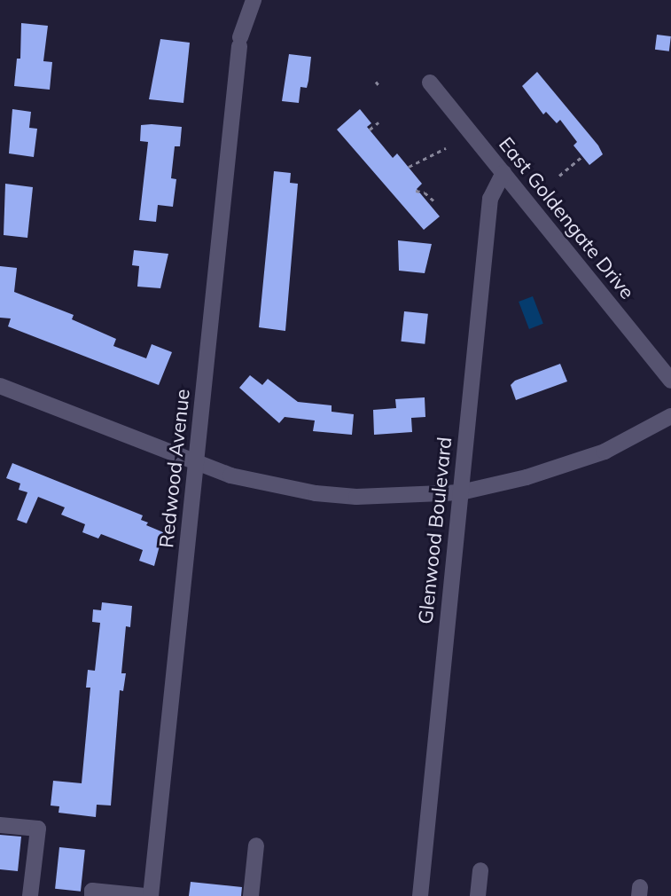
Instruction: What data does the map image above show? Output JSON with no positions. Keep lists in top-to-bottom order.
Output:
{
  "streets": {
    "street": ["East Goldengate Drive", "Redwood Avenue", "Glenwood Boulevard"]
  },
  "crossings": [
    ["East Goldengate Drive", "Glenwood Boulevard"]
  ]
}
